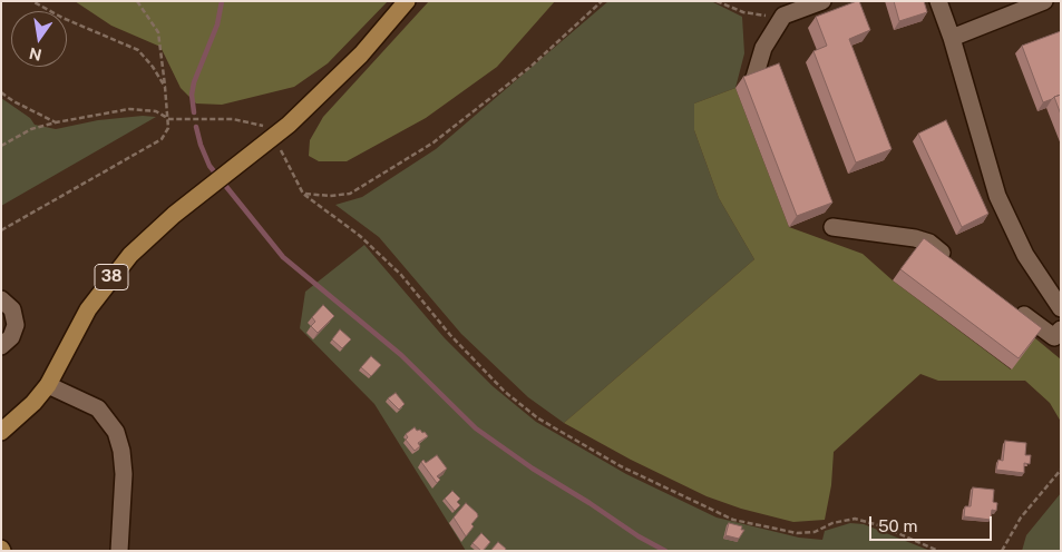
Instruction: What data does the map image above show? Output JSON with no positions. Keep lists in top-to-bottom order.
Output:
{
  "streets": {
    "main road": ["38"]
  },
  "scale_bar": "50 m",
  "north": "bottom"
}
